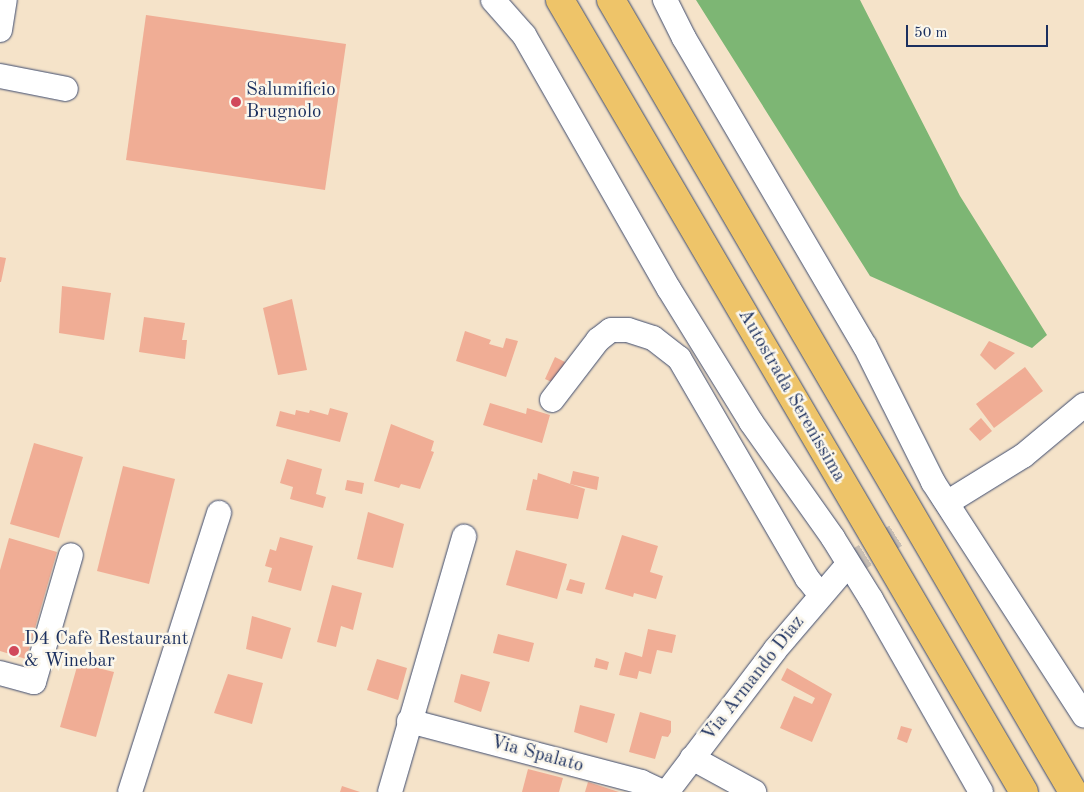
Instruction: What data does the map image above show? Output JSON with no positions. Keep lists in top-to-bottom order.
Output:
{
  "streets": {
    "highway": ["Autostrada Serenissima"],
    "street": ["Via Armando Diaz", "Via Spalato"]
  },
  "places": ["Salumificio Brugnolo", "D4 Cafè Restaurant & Winebar"],
  "scale_bar": "50 m"
}
